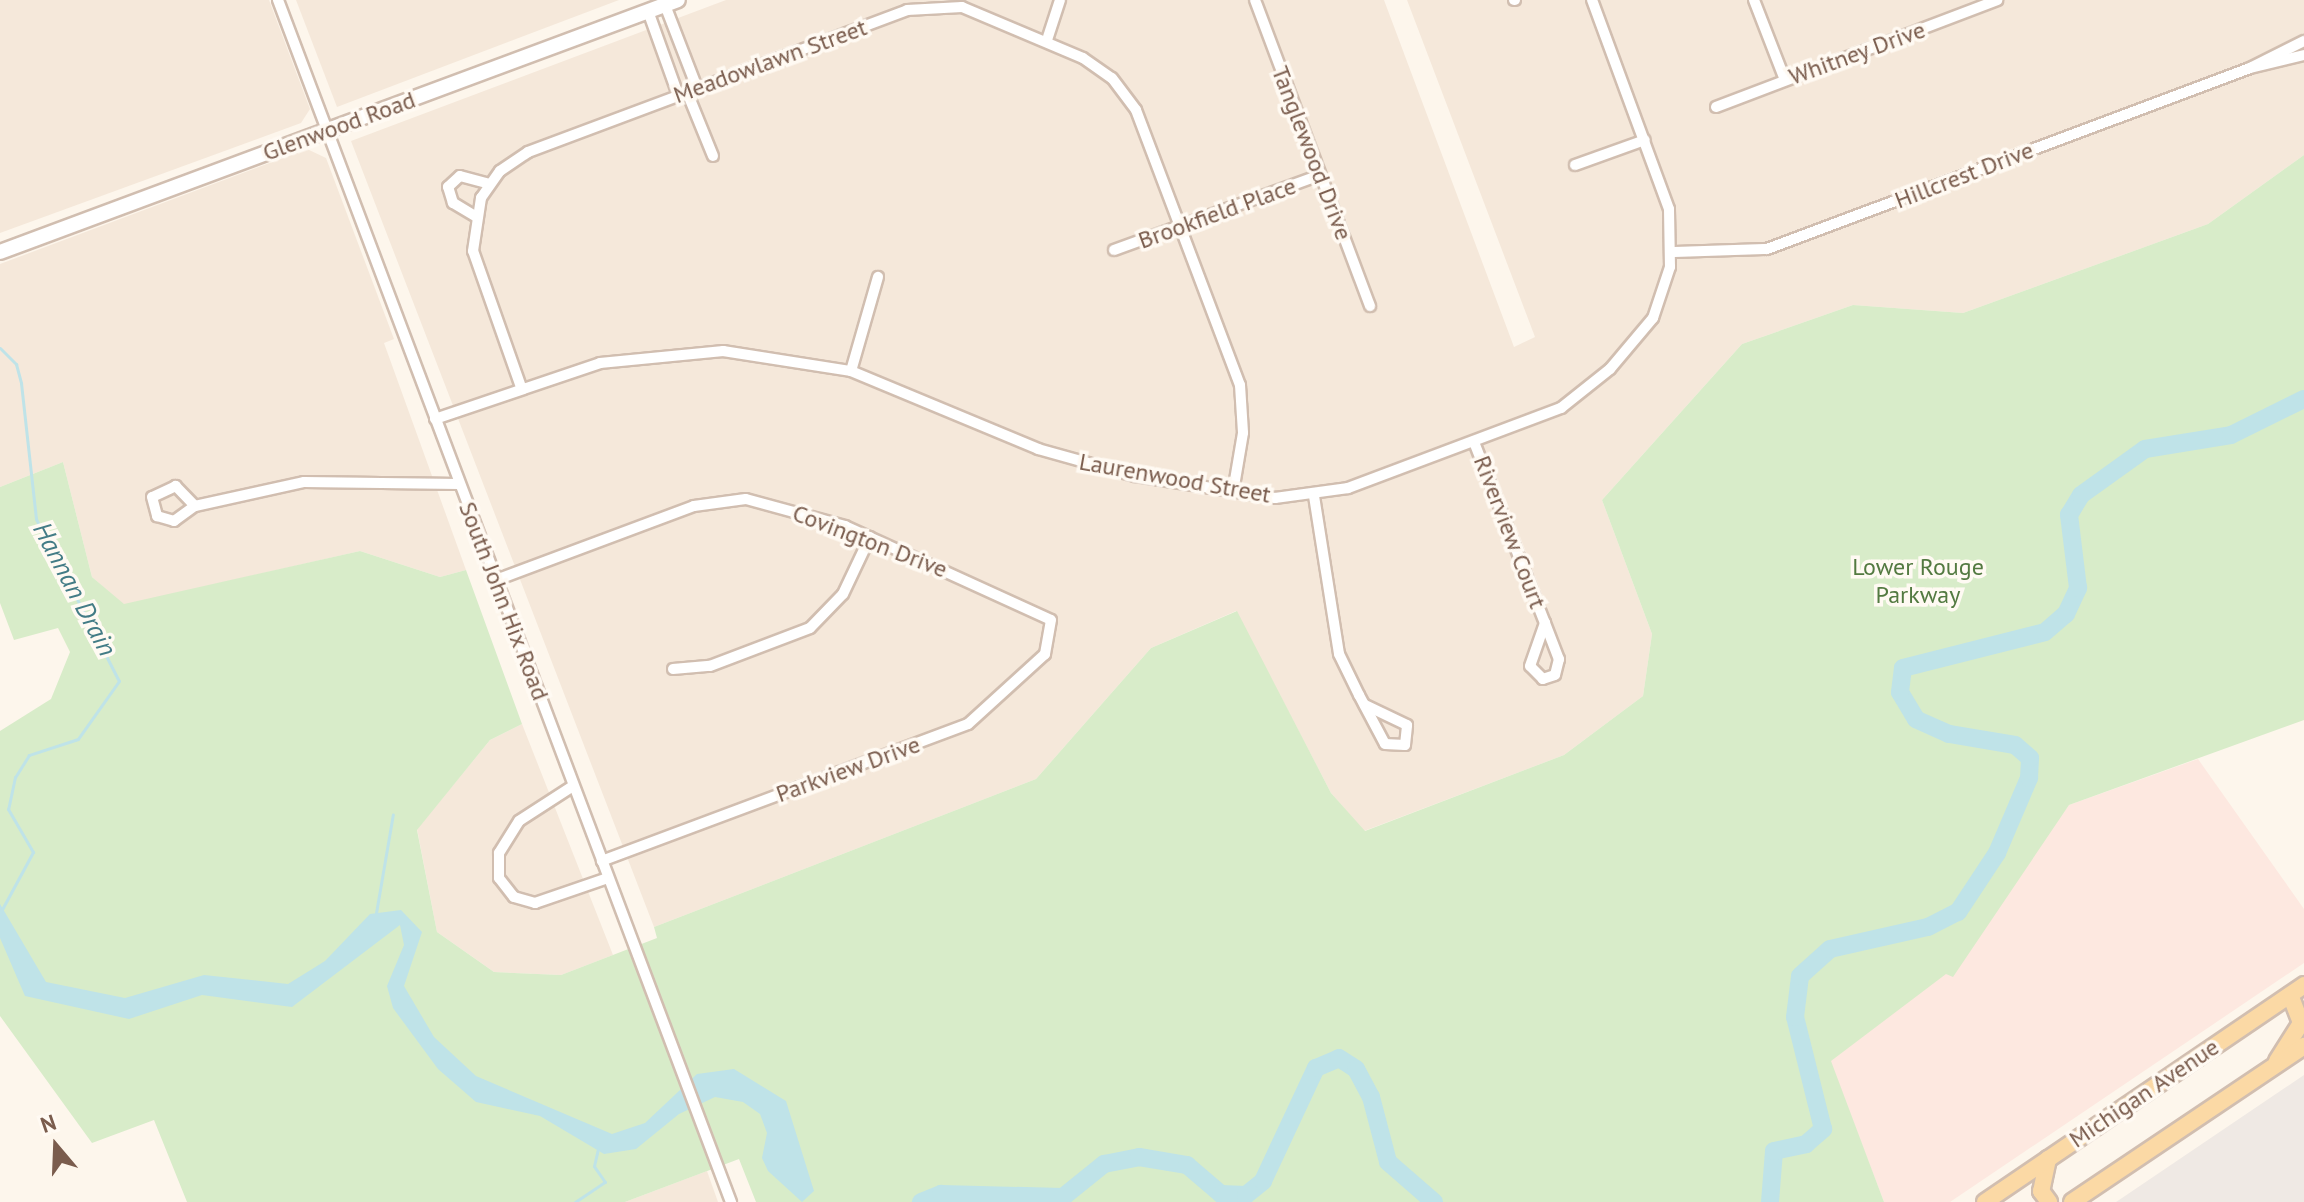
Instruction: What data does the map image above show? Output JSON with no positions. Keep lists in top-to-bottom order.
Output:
{
  "streets": {
    "main road": ["Michigan Avenue"],
    "street": [
      "Whitney Drive",
      "Meadowlawn Street",
      "Glenwood Road",
      "Tanglewood Drive",
      "Hillcrest Drive",
      "Brookfield Place",
      "Laurenwood Street",
      "Riverview Court",
      "Covington Drive",
      "South John Hix Road",
      "Parkview Drive"
    ]
  },
  "crossings": [
    ["Meadowlawn Street", "Brookfield Place"],
    ["Meadowlawn Street", "Laurenwood Street"],
    ["Glenwood Road", "South John Hix Road"],
    ["Tanglewood Drive", "Brookfield Place"],
    ["Hillcrest Drive", "Laurenwood Street"],
    ["Laurenwood Street", "Riverview Court"],
    ["Laurenwood Street", "South John Hix Road"],
    ["Covington Drive", "South John Hix Road"],
    ["Covington Drive", "Parkview Drive"],
    ["South John Hix Road", "Parkview Drive"]
  ],
  "water": ["Hannan Drain"],
  "parks": ["Lower Rouge Parkway"],
  "north": "top"
}
